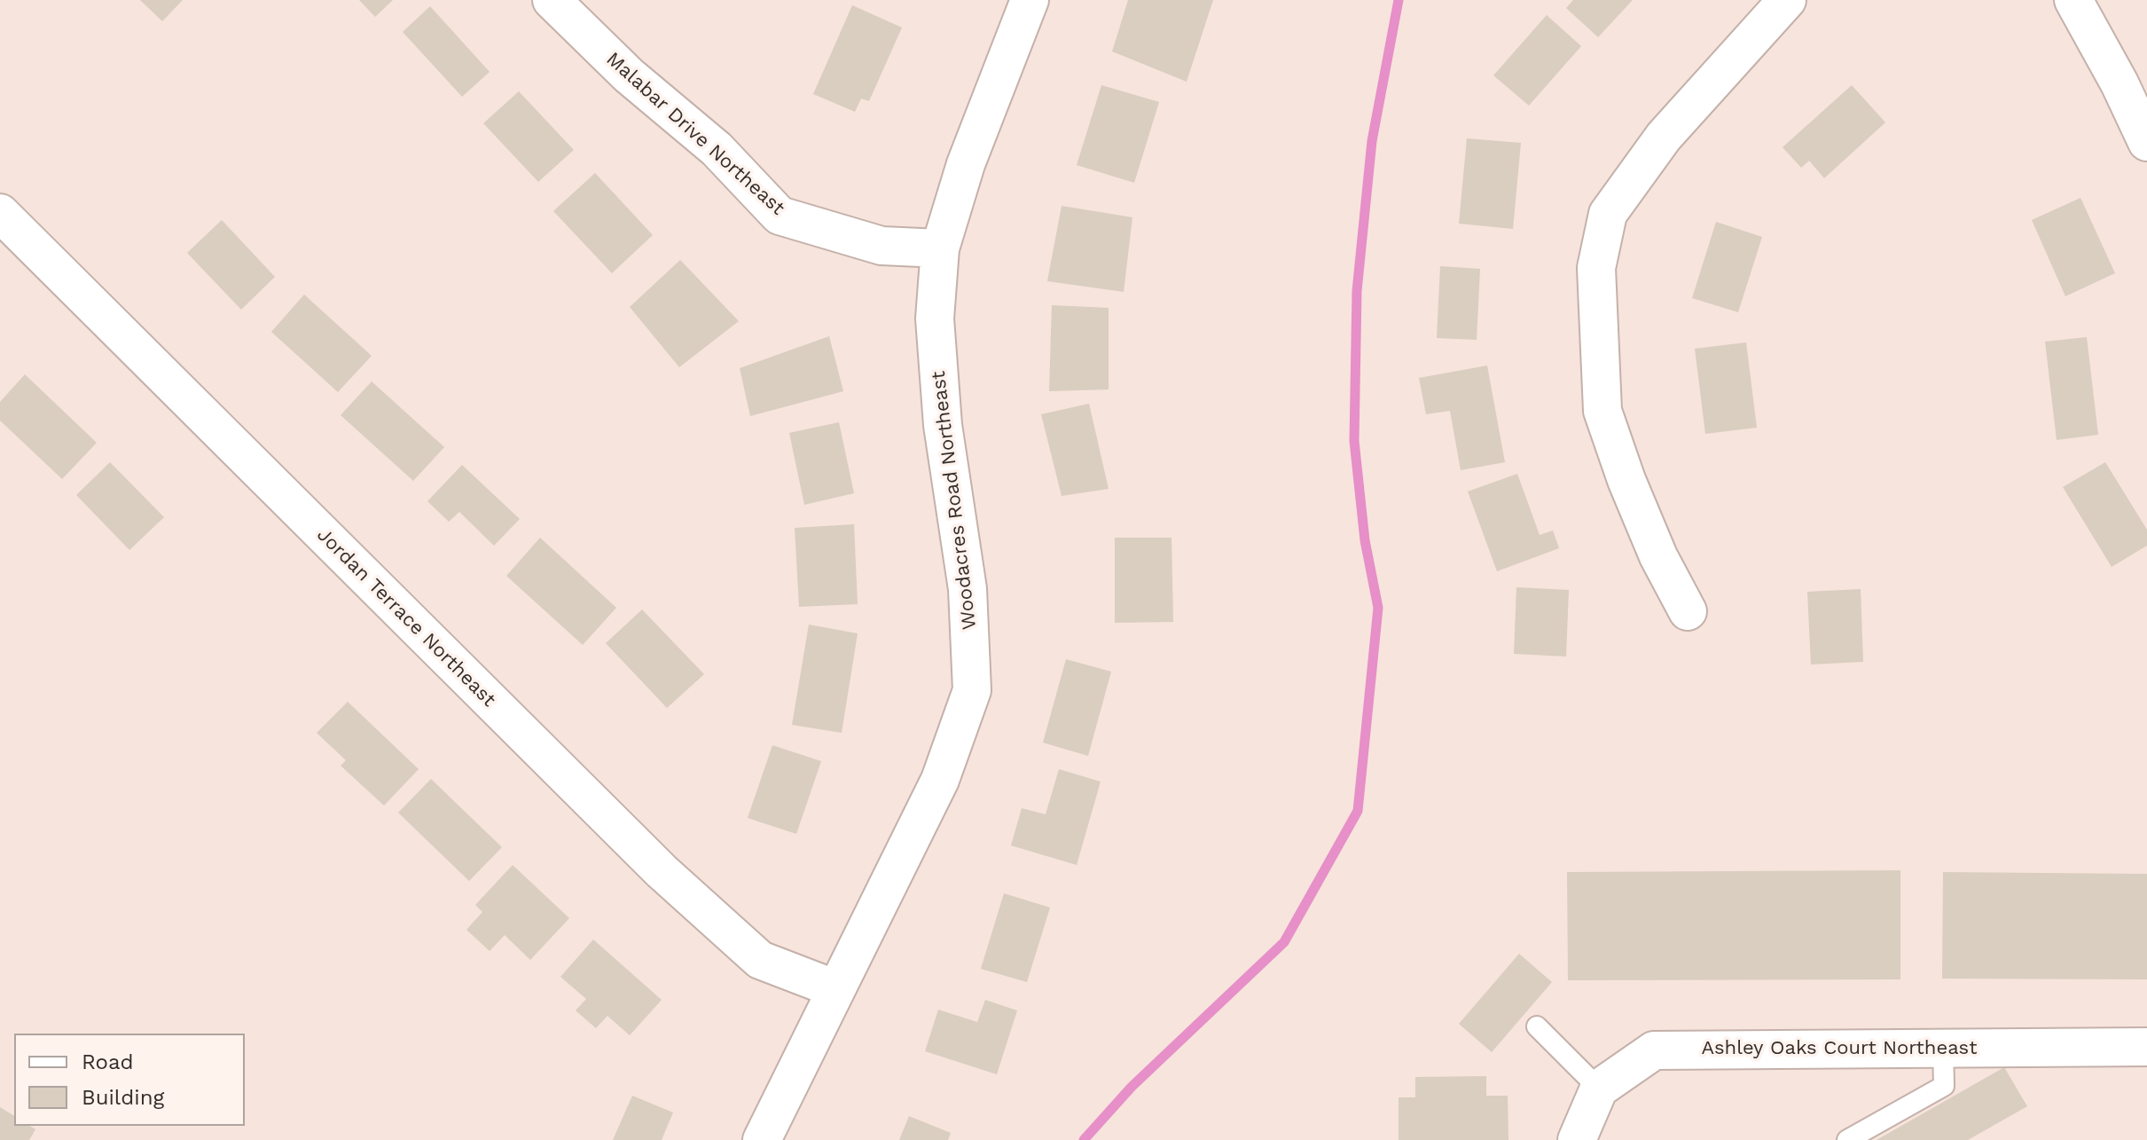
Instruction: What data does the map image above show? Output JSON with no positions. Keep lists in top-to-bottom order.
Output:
{
  "streets": {
    "street": [
      "Malabar Drive Northeast",
      "Woodacres Road Northeast",
      "Jordan Terrace Northeast",
      "Ashley Oaks Court Northeast"
    ]
  },
  "crossings": [
    ["Malabar Drive Northeast", "Woodacres Road Northeast"],
    ["Woodacres Road Northeast", "Jordan Terrace Northeast"]
  ],
  "legend": ["Road", "Building"]
}
